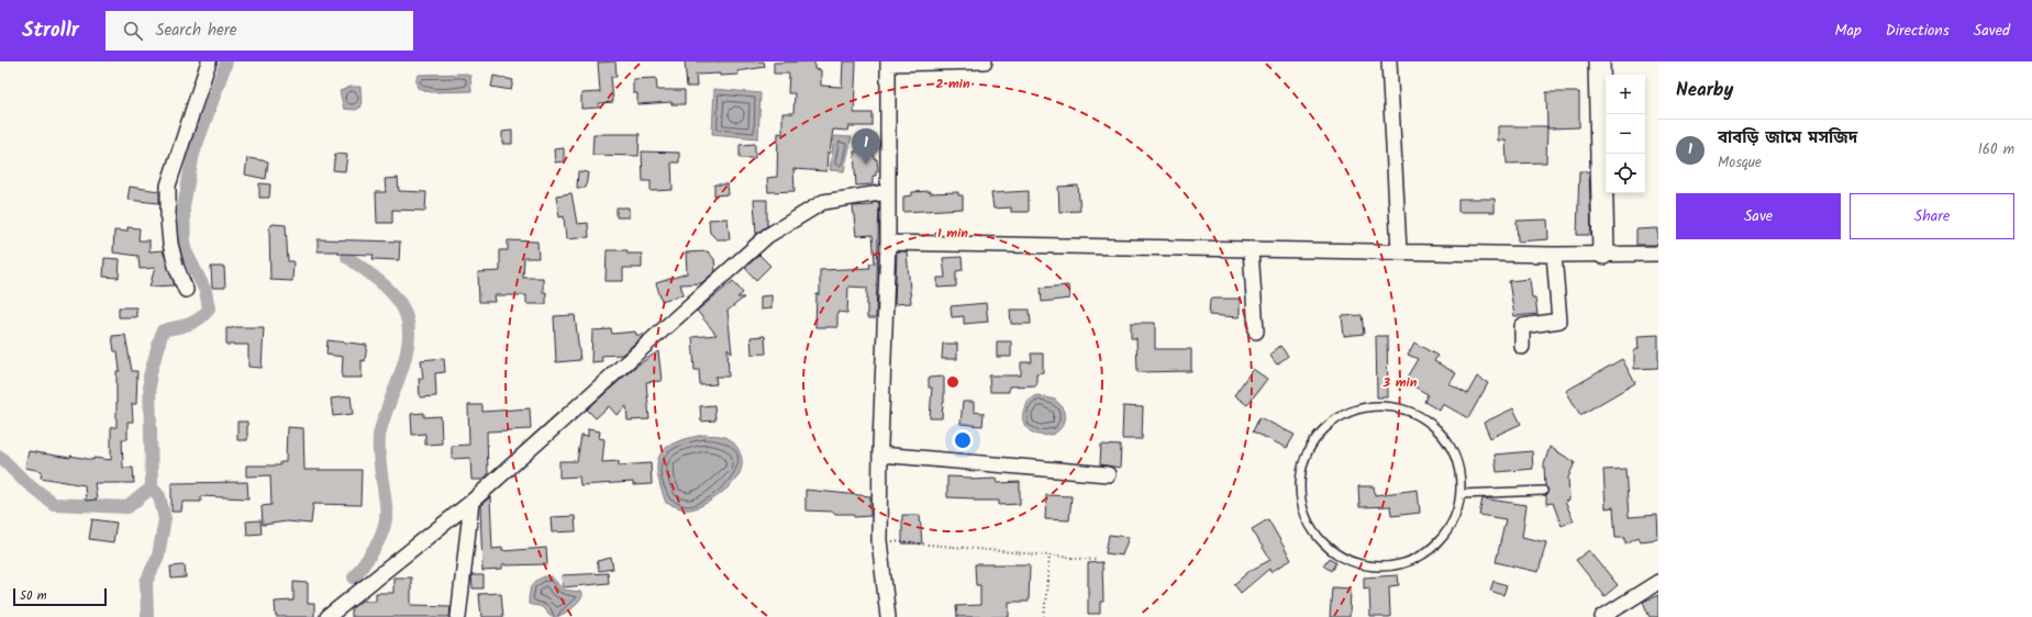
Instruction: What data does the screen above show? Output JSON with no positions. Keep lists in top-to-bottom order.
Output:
{
  "scale_bar": "50 m",
  "page": {
    "header": "Strollr",
    "search": "Search here",
    "nav": ["Map", "Directions", "Saved"],
    "heading": "Nearby",
    "map_buttons": ["+", "−"],
    "list": [
      {
        "mark": "1",
        "name": "বাবড়ি জামে মসজিদ",
        "note": "Mosque",
        "value": "160 m"
      }
    ],
    "pins": "1",
    "buttons": ["Save", "Share"],
    "scale": "50 m"
  },
  "rings": ["2 min", "1 min", "3 min"]
}
